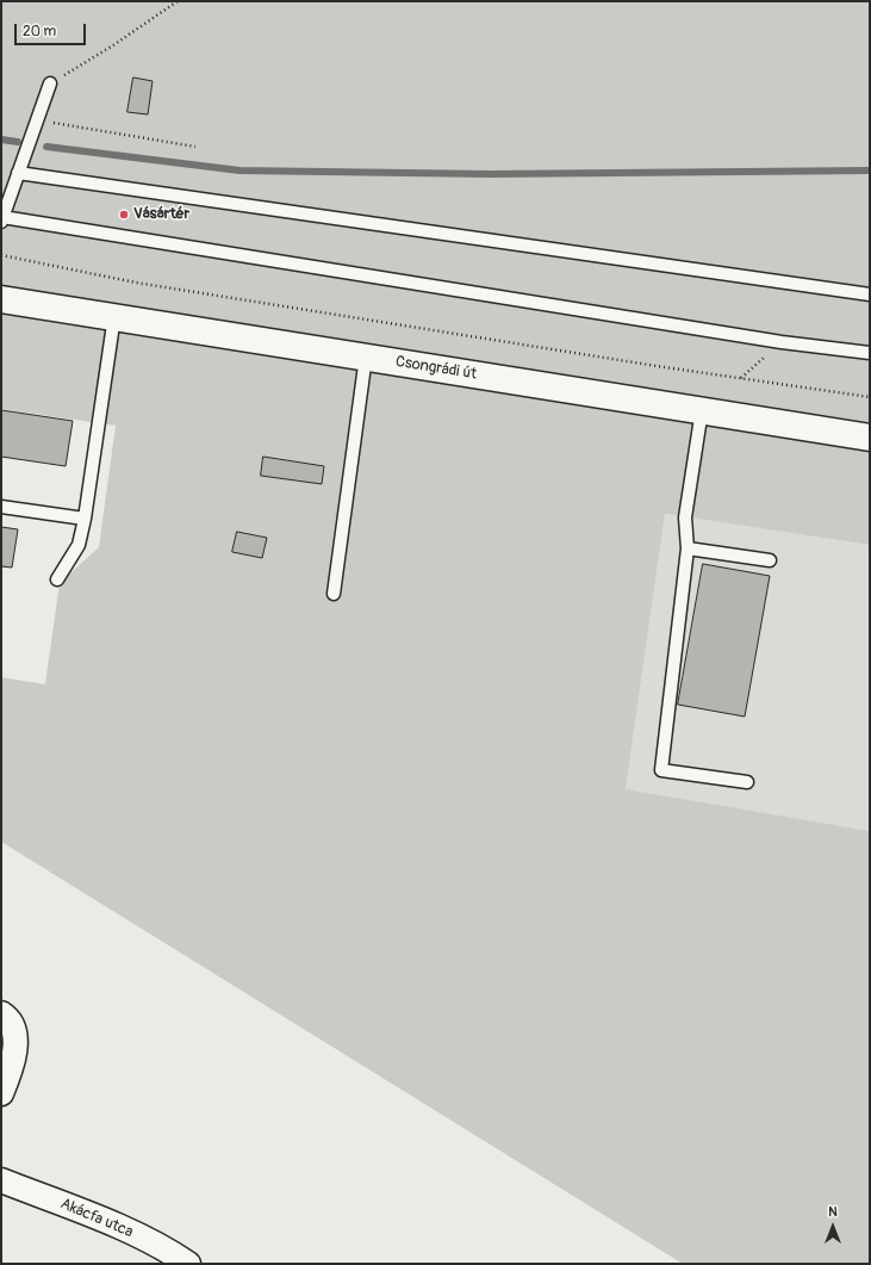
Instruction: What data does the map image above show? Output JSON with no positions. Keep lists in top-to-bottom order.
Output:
{
  "streets": {
    "main road": ["Csongrádi út"],
    "street": ["Akácfa utca"]
  },
  "places": ["Vásártér"],
  "scale_bar": "20 m",
  "north": "top"
}
